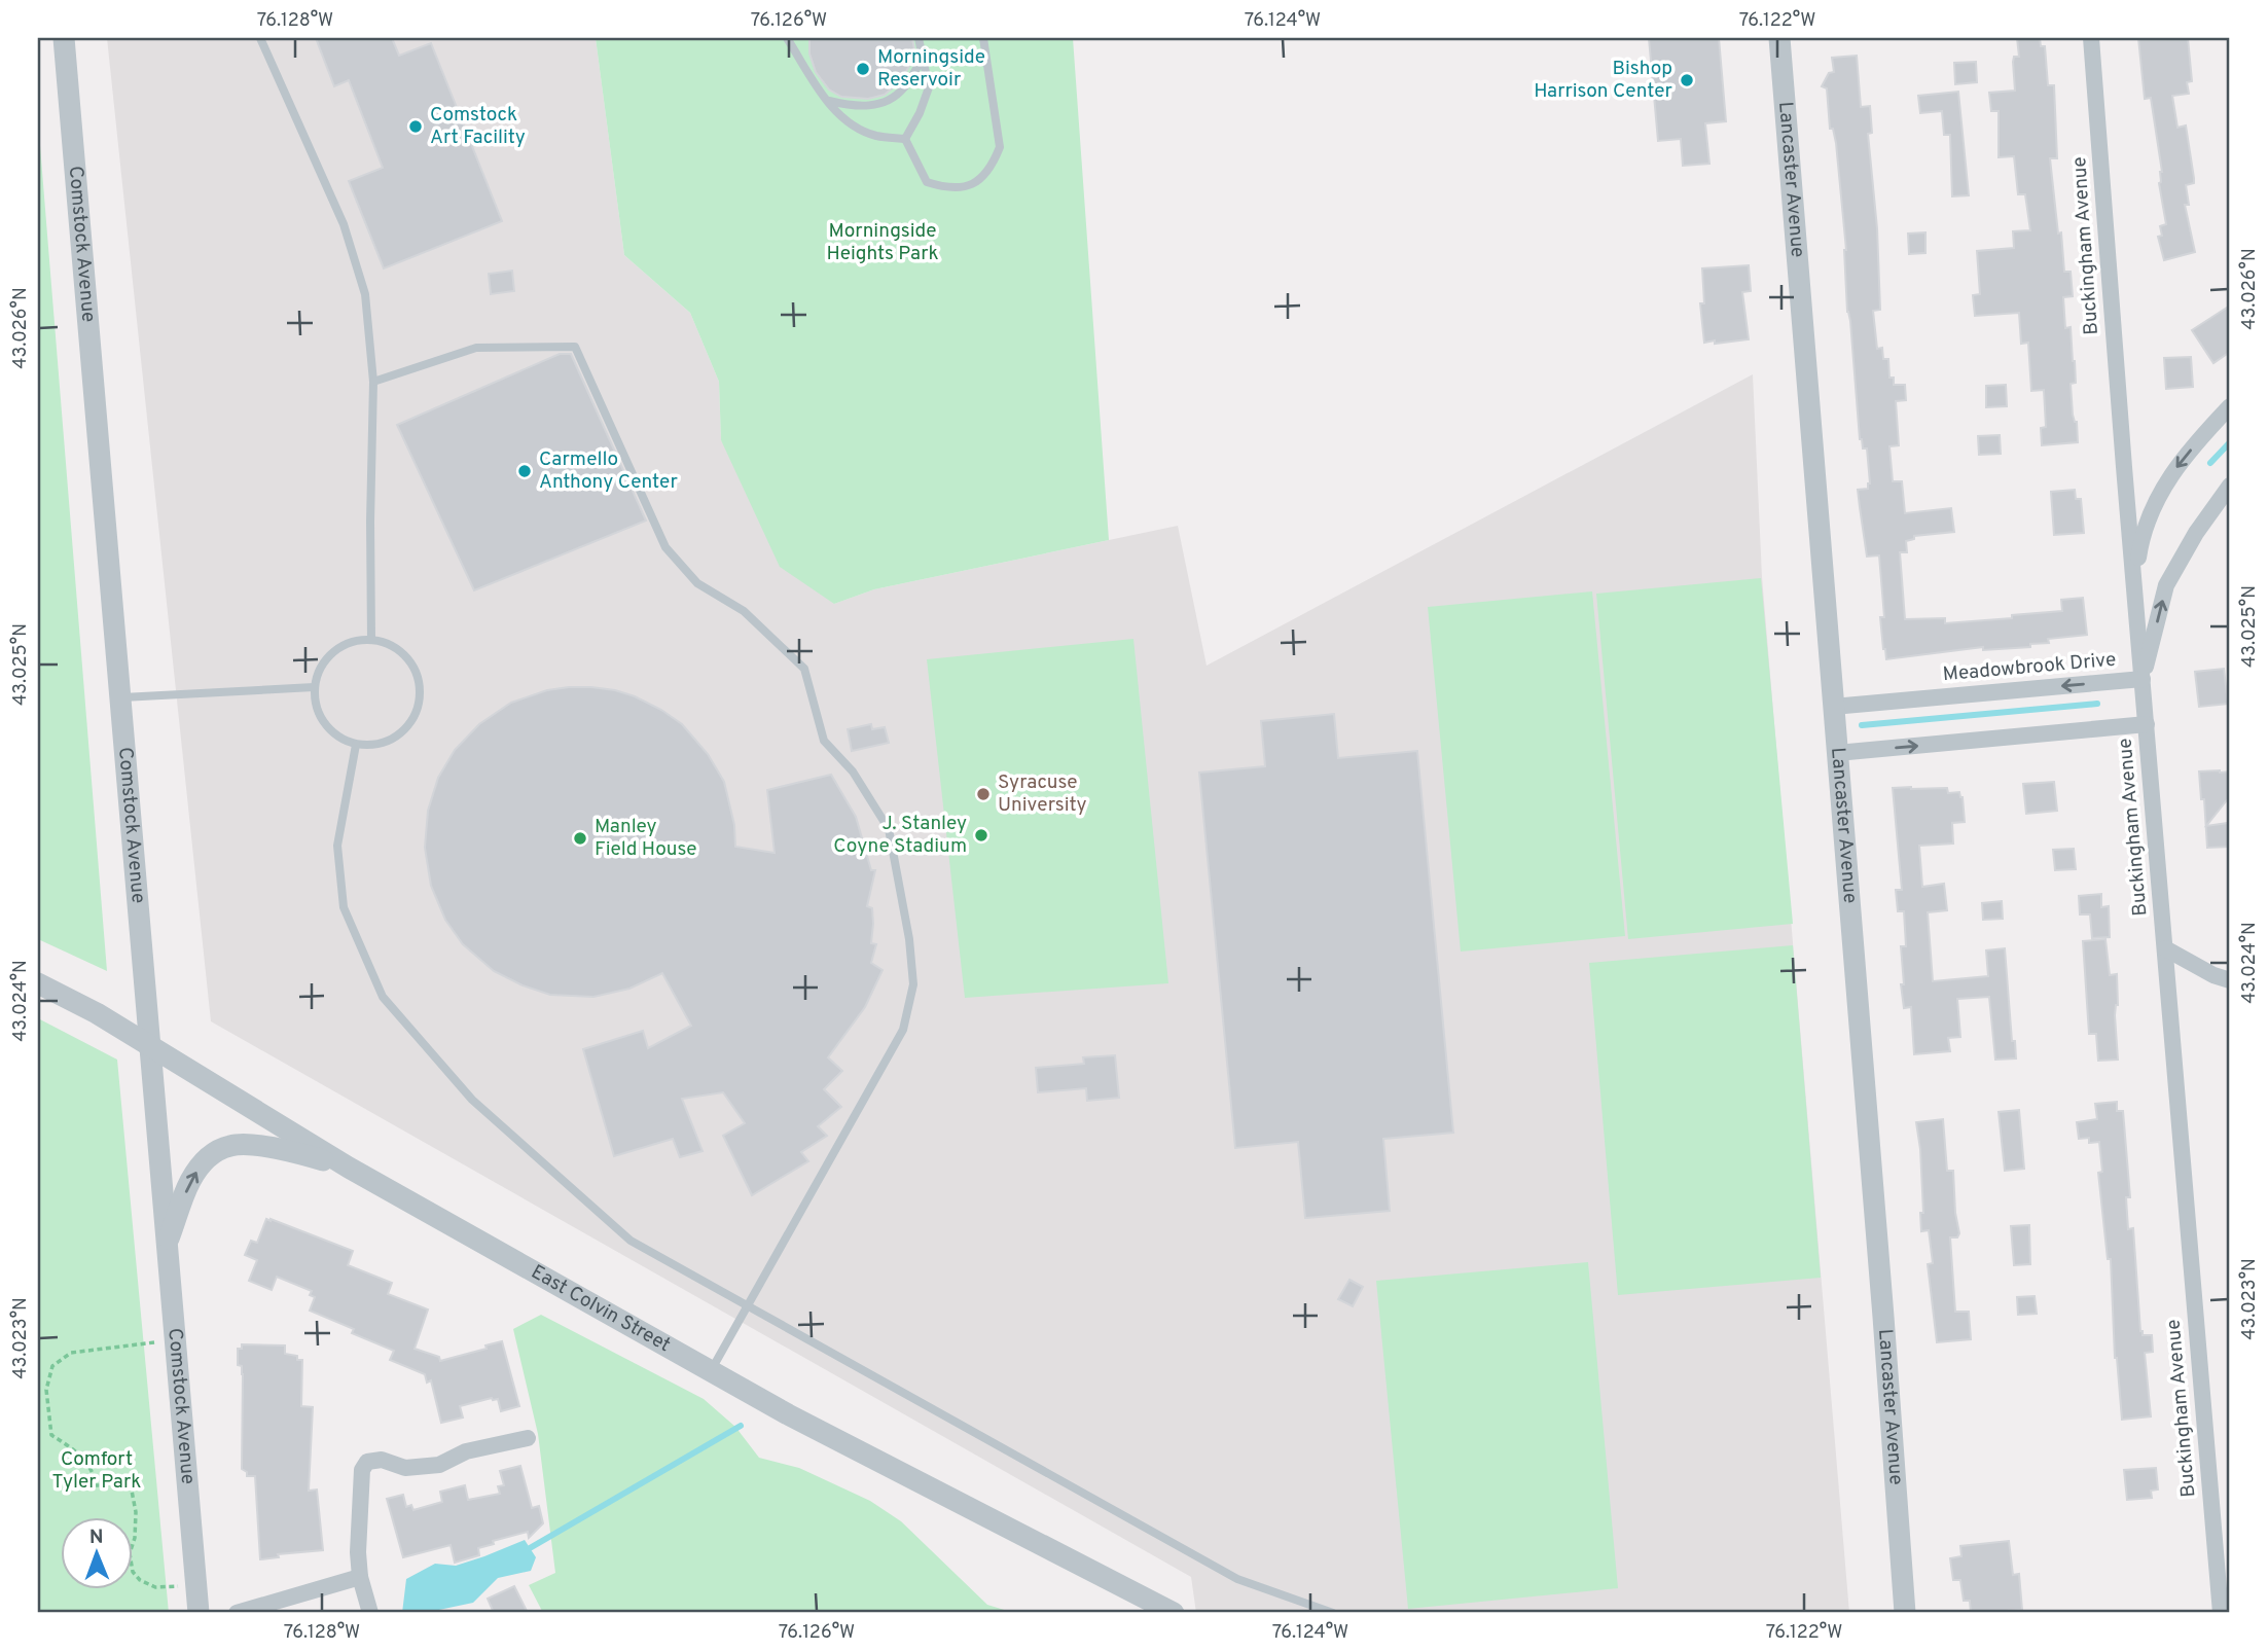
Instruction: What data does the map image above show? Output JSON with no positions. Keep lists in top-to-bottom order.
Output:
{
  "streets": {
    "street": [
      "Lancaster Avenue",
      "Comstock Avenue",
      "Buckingham Avenue",
      "Meadowbrook Drive",
      "East Colvin Street"
    ]
  },
  "crossings": [
    ["Lancaster Avenue", "Meadowbrook Drive"],
    ["Comstock Avenue", "East Colvin Street"],
    ["Buckingham Avenue", "Meadowbrook Drive"]
  ],
  "parks": ["Morningside Heights Park", "Comfort Tyler Park"],
  "places": [
    "Morningside Reservoir",
    "Bishop Harrison Center",
    "Comstock Art Facility",
    "Carmello Anthony Center",
    "Syracuse University",
    "J. Stanley Coyne Stadium",
    "Manley Field House"
  ],
  "north": "top",
  "coordinates": [
    "76.128°W",
    "76.126°W",
    "76.124°W",
    "76.122°W",
    "43.026°N",
    "43.025°N",
    "43.024°N",
    "43.023°N"
  ]
}
